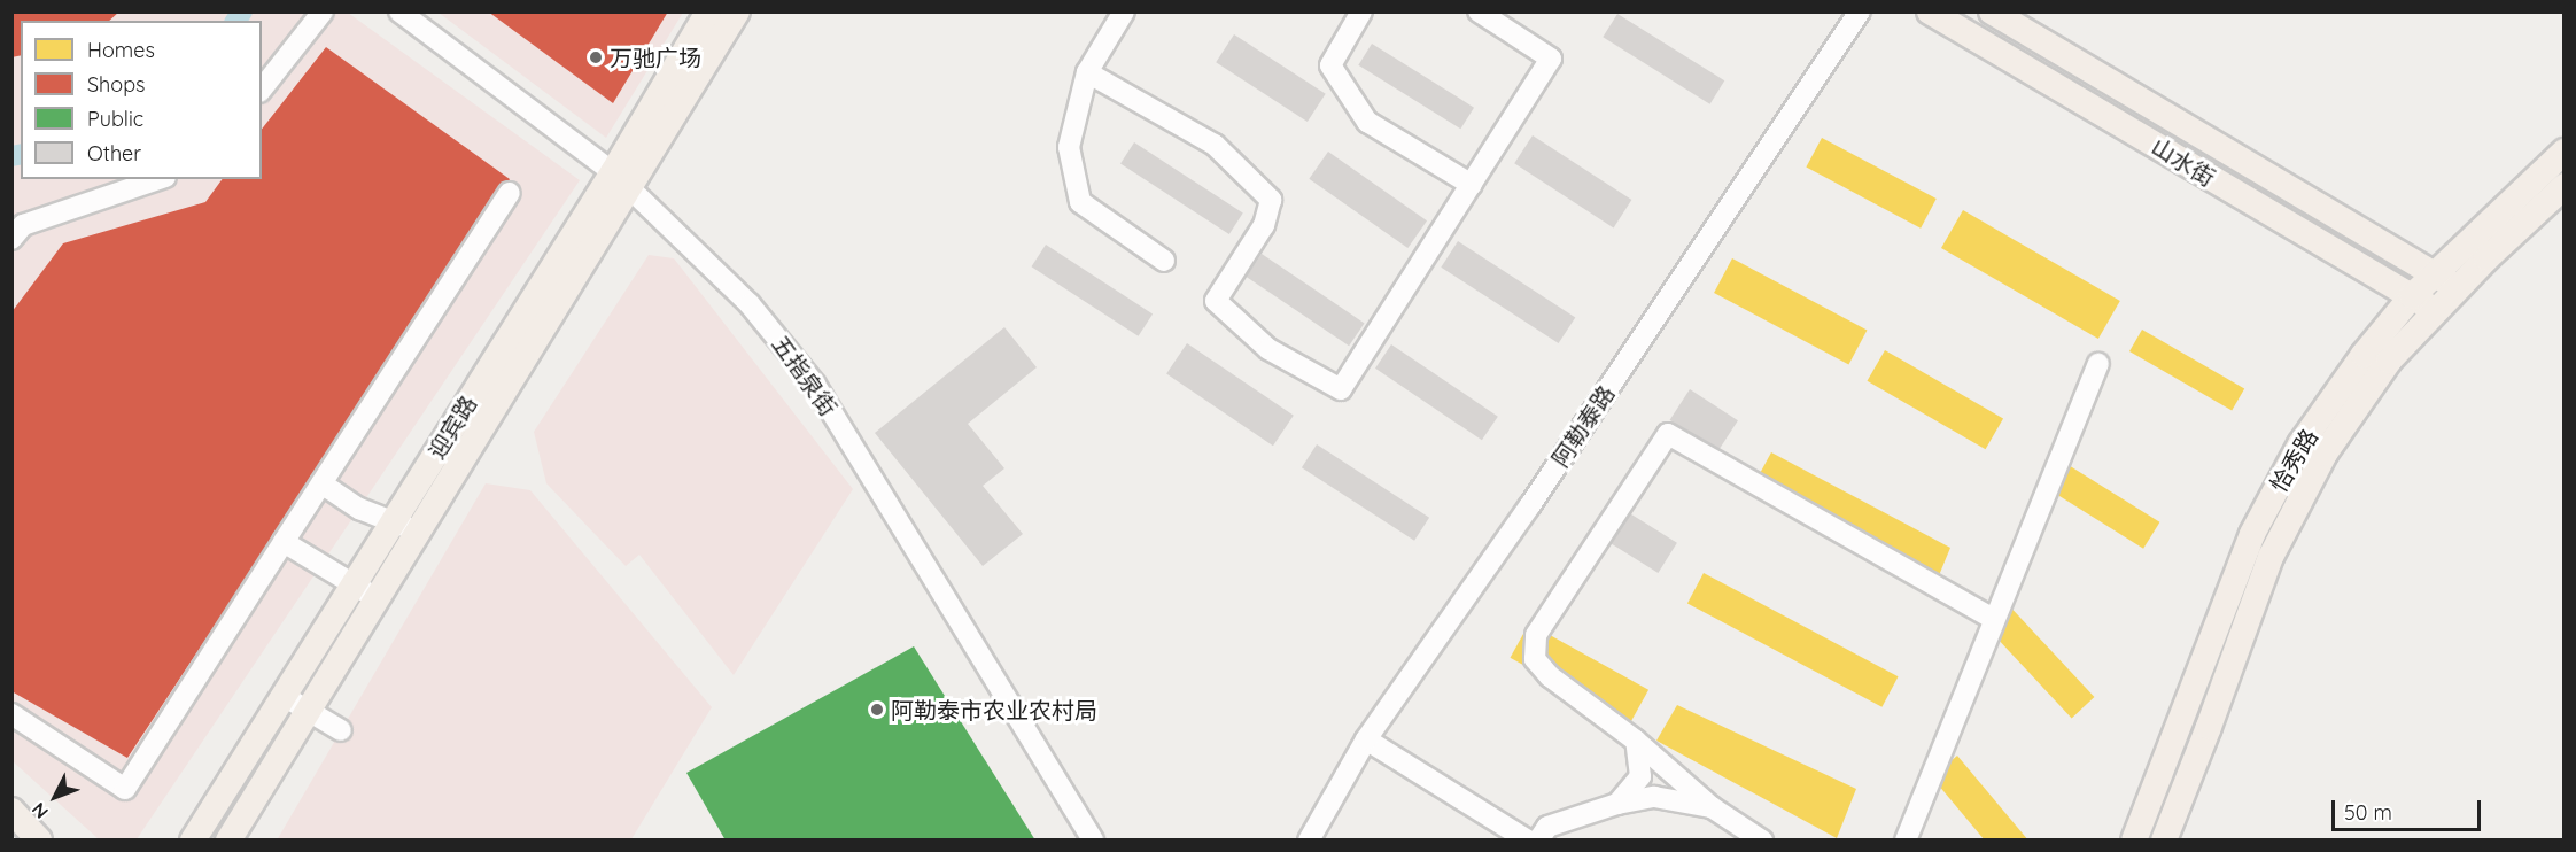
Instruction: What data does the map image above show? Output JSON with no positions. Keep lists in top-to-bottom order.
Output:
{
  "streets": {
    "main road": ["山水街", "迎宾路", "恰秀路"],
    "street": ["五指泉街", "阿勒泰路"]
  },
  "crossings": [
    ["山水街", "恰秀路"],
    ["五指泉街", "迎宾路"]
  ],
  "places": ["万驰广场", "阿勒泰市农业农村局"],
  "legend": [
    "Homes",
    "Shops",
    "Public",
    "Other"
  ],
  "scale_bar": "50 m",
  "north": "bottom left"
}
